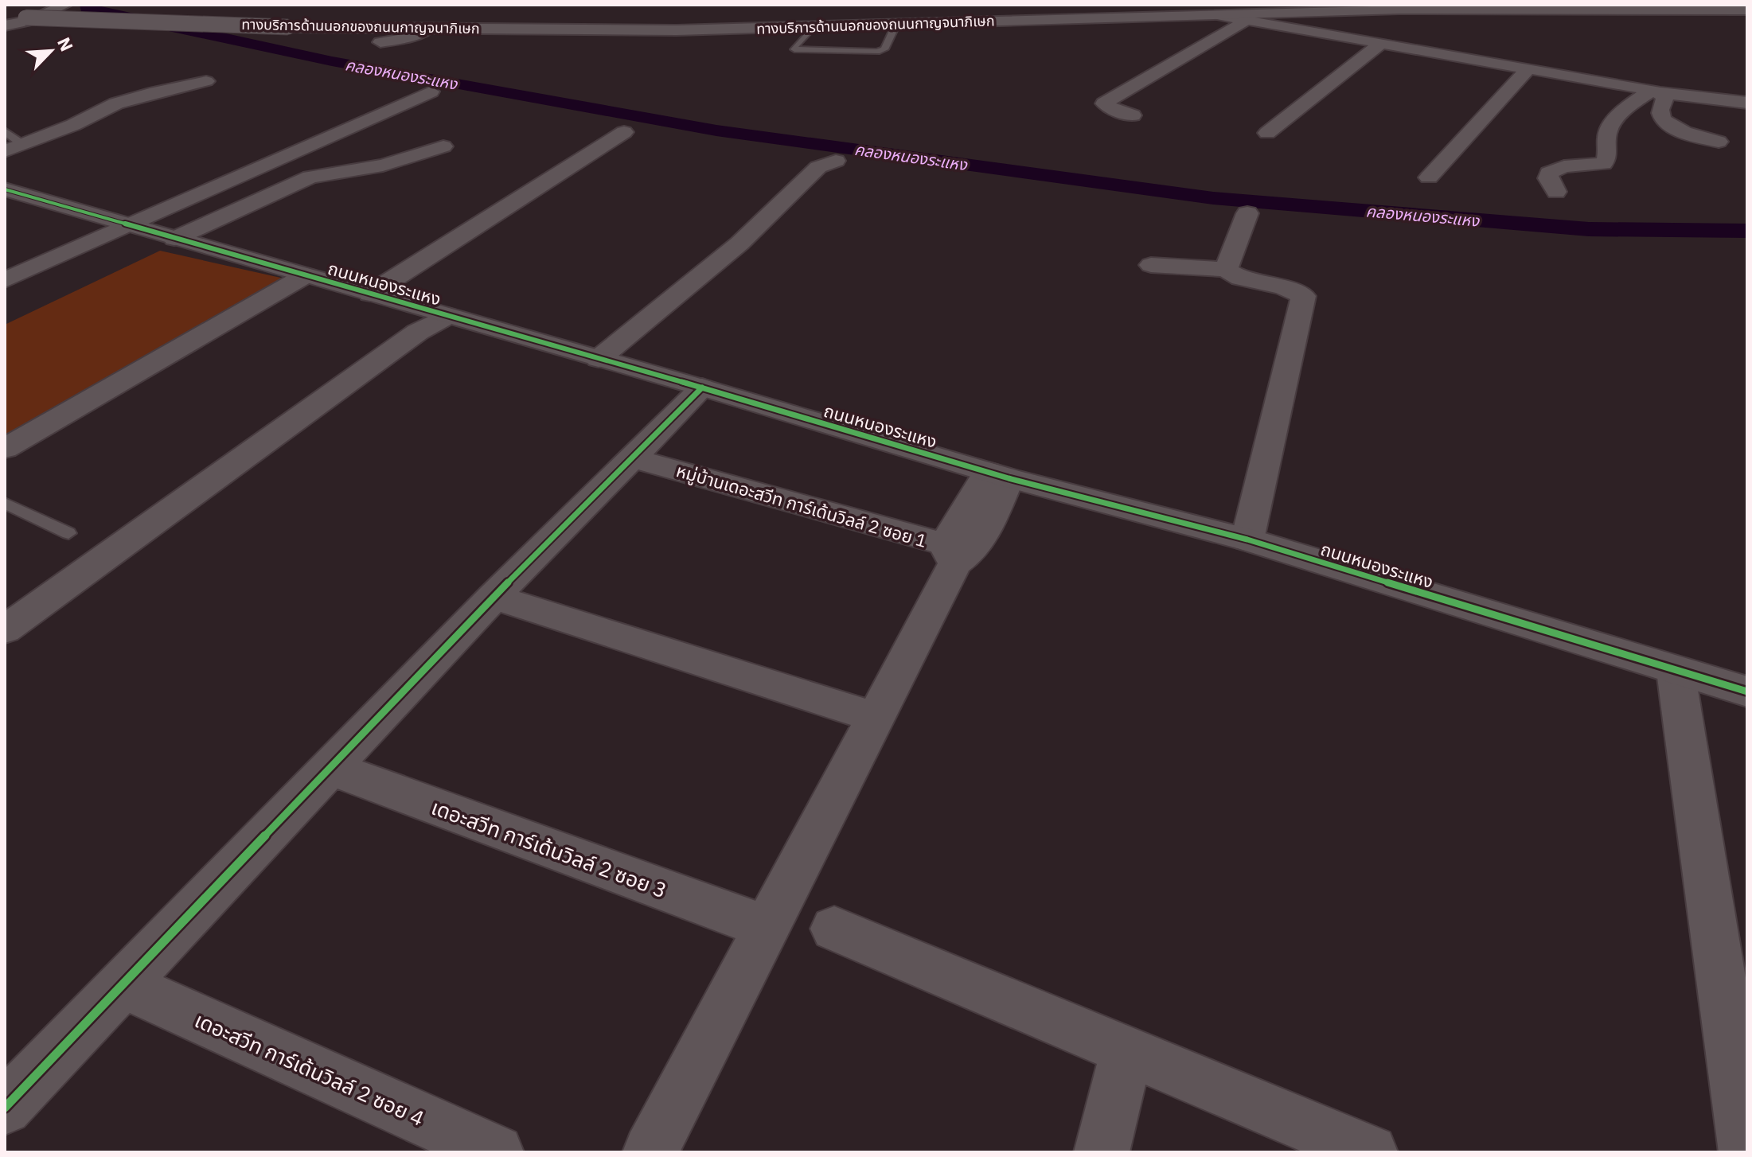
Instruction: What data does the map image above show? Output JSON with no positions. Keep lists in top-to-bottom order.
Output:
{
  "streets": {
    "street": [
      "ทางบริการด้านนอกของถนนกาญจนาภิเษก",
      "ถนนหนองระแหง",
      "หมู่บ้านเดอะสวีท การ์เด้นวิลล์ 2 ซอย 1",
      "เดอะสวีท การ์เด้นวิลล์ 2 ซอย 3",
      "เดอะสวีท การ์เด้นวิลล์ 2 ซอย 4"
    ]
  },
  "water": ["คลองหนองระแหง"],
  "north": "top right"
}
